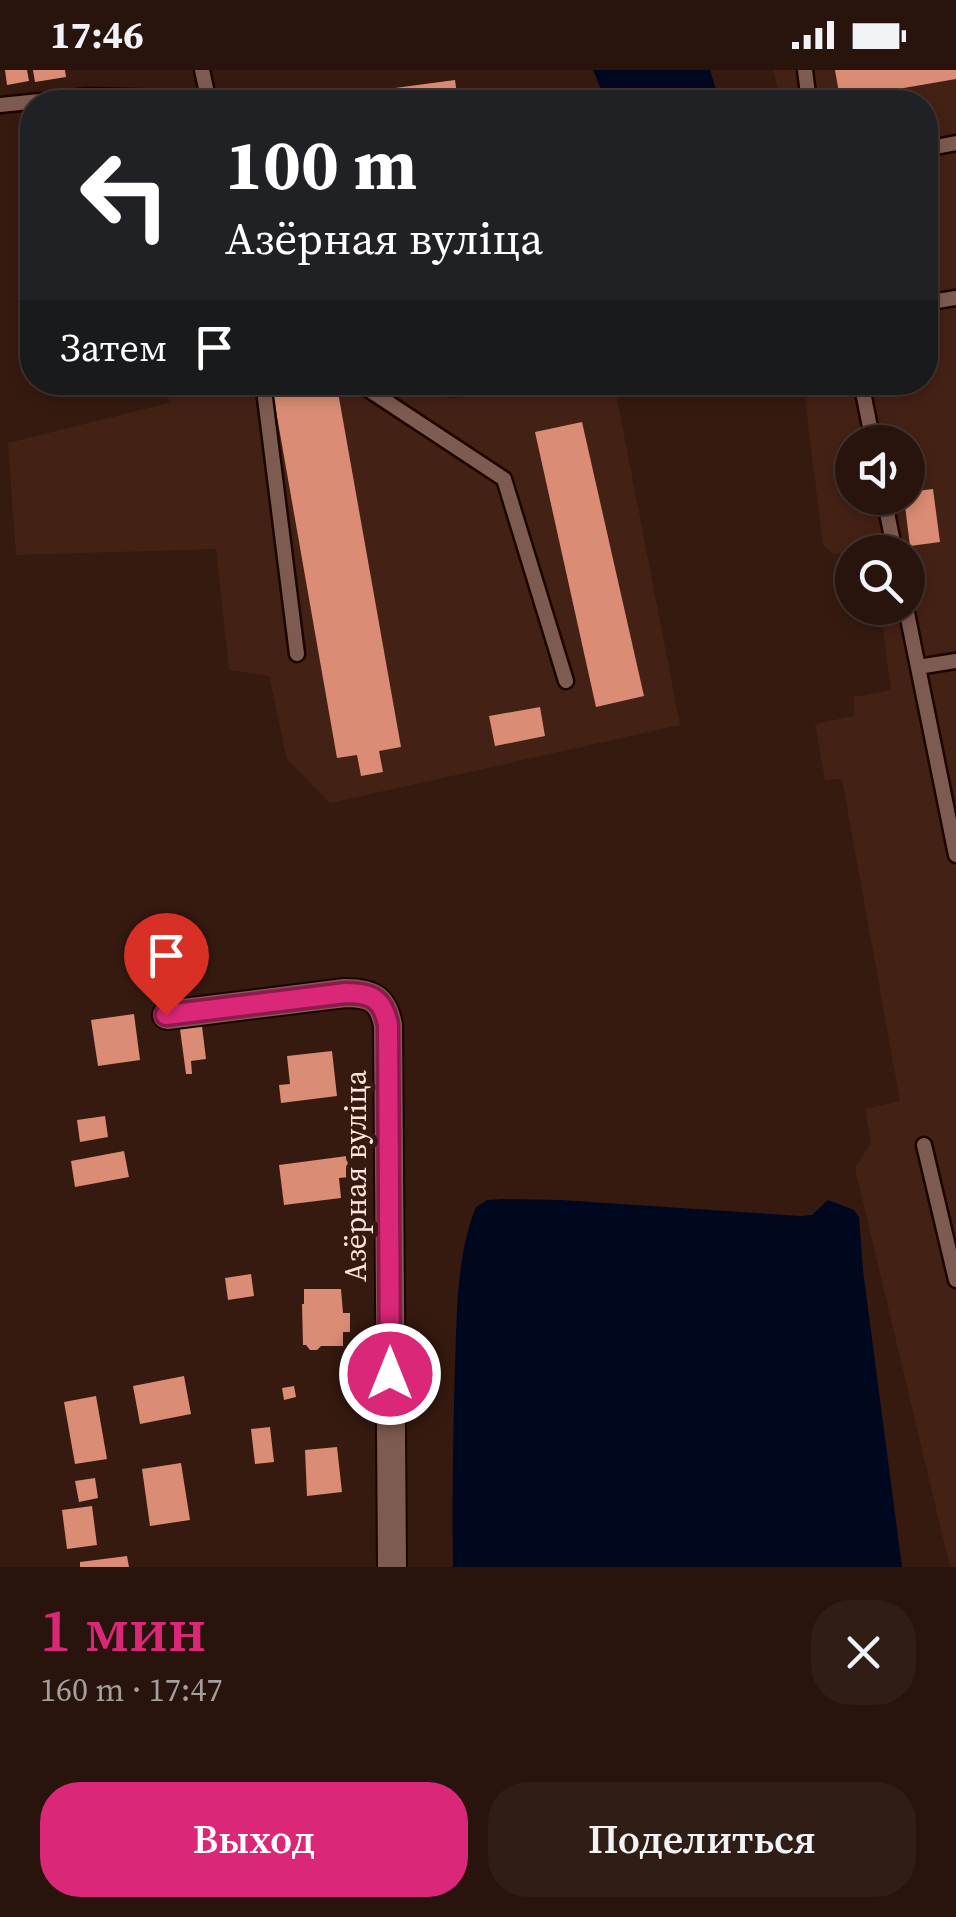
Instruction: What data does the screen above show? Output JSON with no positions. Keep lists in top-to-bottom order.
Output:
{
  "streets": {
    "street": ["Азёрная вуліца"]
  },
  "page": {
    "status": "17:46",
    "turn": ["100 m", "Азёрная вуліца"],
    "then": "Затем",
    "heading": ["1 мин", "160 m · 17:47"],
    "buttons": ["Выход", "Поделиться"]
  }
}
